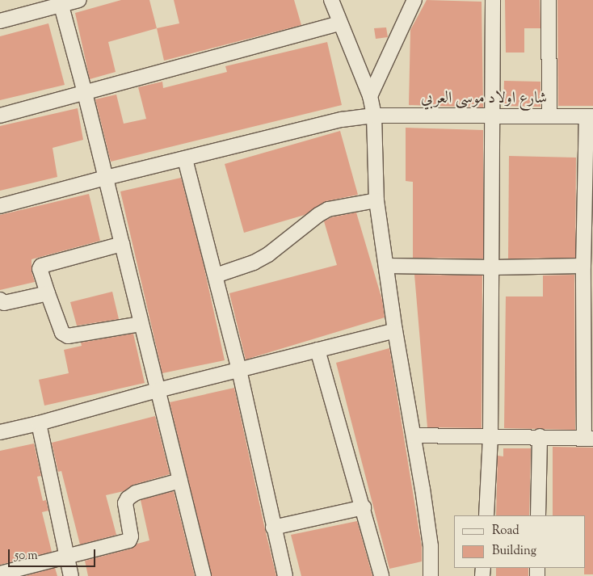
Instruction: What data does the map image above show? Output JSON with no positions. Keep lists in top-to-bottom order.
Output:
{
  "streets": {
    "street": ["شارع اولاد موسى العربي"]
  },
  "legend": ["Road", "Building"],
  "scale_bar": "50 m"
}
